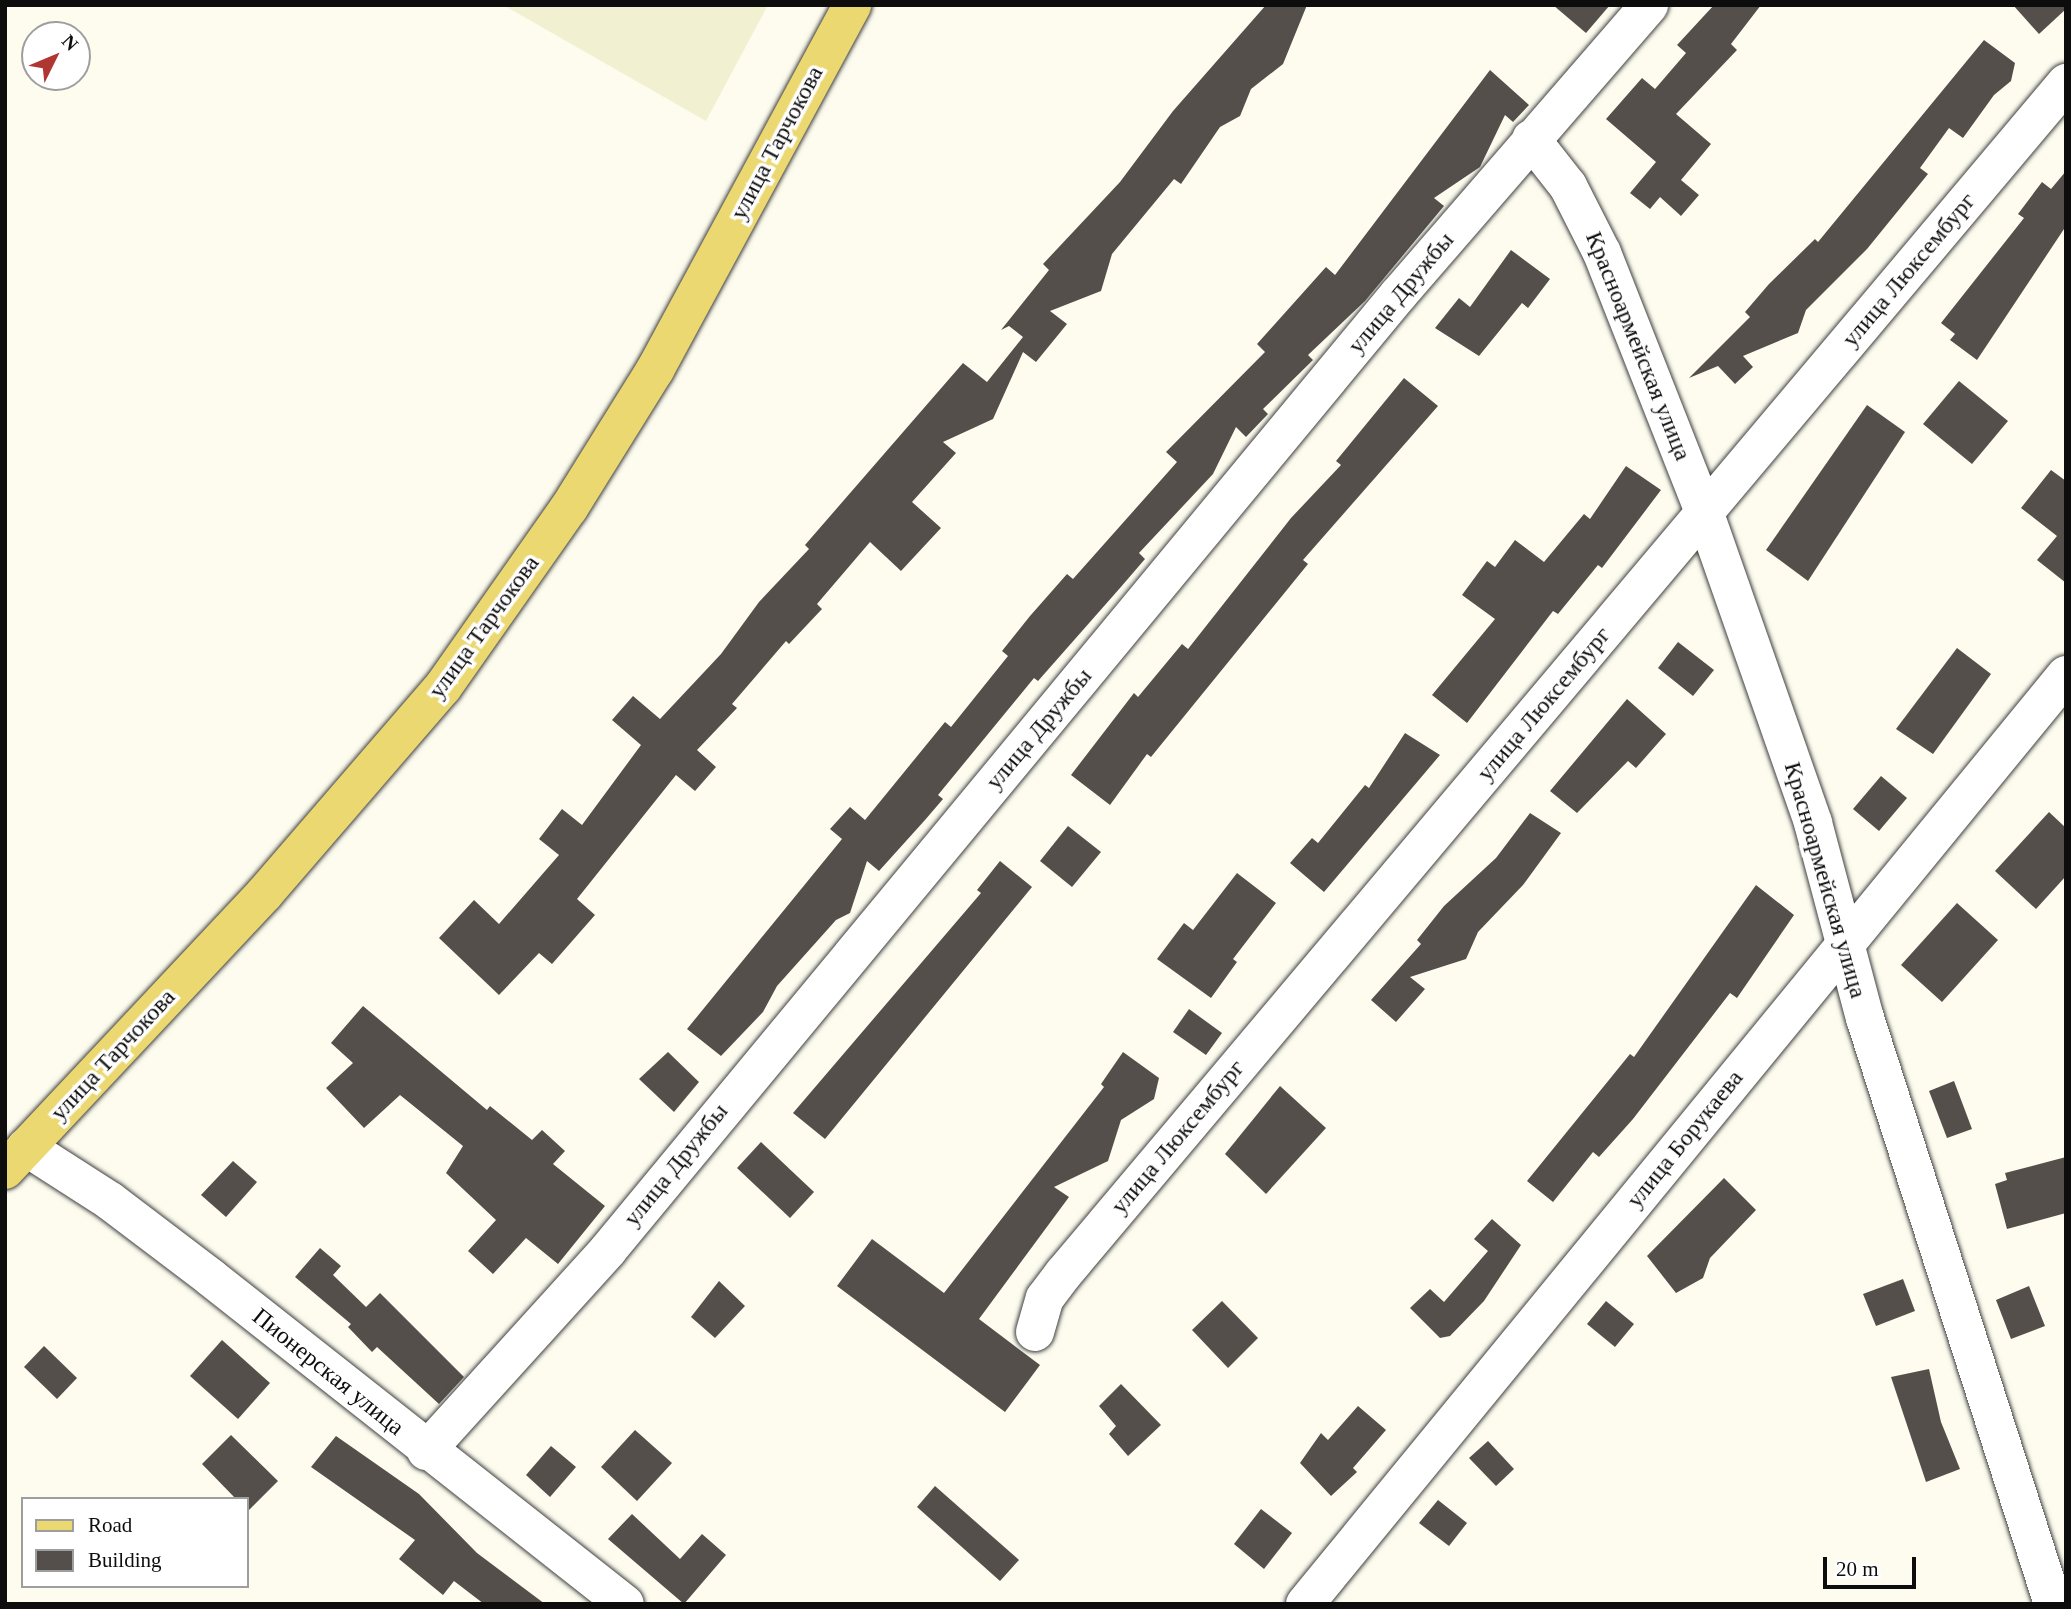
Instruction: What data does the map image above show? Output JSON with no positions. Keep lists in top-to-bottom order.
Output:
{
  "streets": {
    "main road": ["улица Тарчокова"],
    "street": [
      "улица Люксембург",
      "улица Дружбы",
      "Красноармейская улица",
      "улица Борукаева",
      "Пионерская улица"
    ]
  },
  "crossings": [
    ["улица Тарчокова", "Пионерская улица"],
    ["улица Люксембург", "Красноармейская улица"],
    ["улица Дружбы", "Красноармейская улица"],
    ["улица Дружбы", "Пионерская улица"],
    ["Красноармейская улица", "улица Борукаева"]
  ],
  "legend": ["Road", "Building"],
  "scale_bar": "20 m",
  "north": "top right"
}
